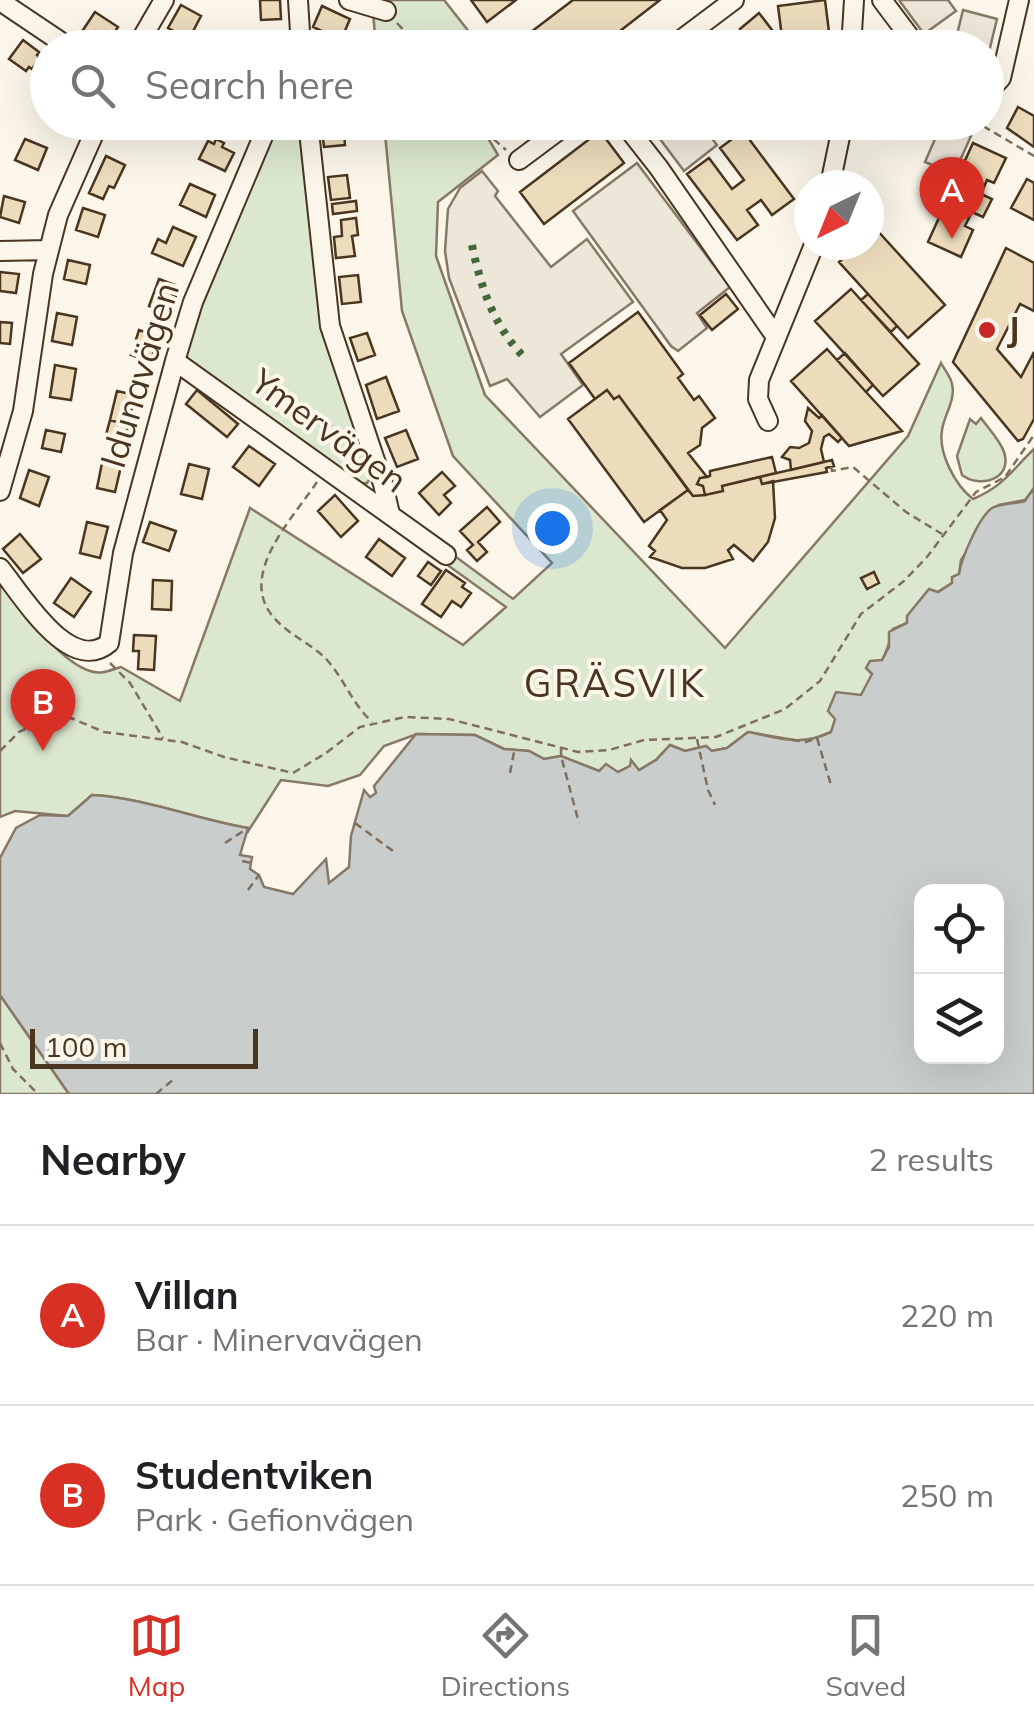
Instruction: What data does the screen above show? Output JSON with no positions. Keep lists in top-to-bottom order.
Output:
{
  "streets": {
    "street": ["Idunavägen", "Ymervägen"]
  },
  "crossings": [
    ["Idunavägen", "Ymervägen"]
  ],
  "districts": ["GRÄSVIK"],
  "places": ["J"],
  "scale_bar": "100 m",
  "north": "bottom left",
  "page": {
    "search": "Search here",
    "pins": ["A", "B"],
    "scale": "100 m",
    "heading": ["Nearby", "2 results"],
    "list": [
      {
        "mark": "A",
        "name": "Villan",
        "note": "Bar · Minervavägen",
        "value": "220 m"
      },
      {
        "mark": "B",
        "name": "Studentviken",
        "note": "Park · Gefionvägen",
        "value": "250 m"
      }
    ],
    "nav": ["Map", "Directions", "Saved"]
  }
}
